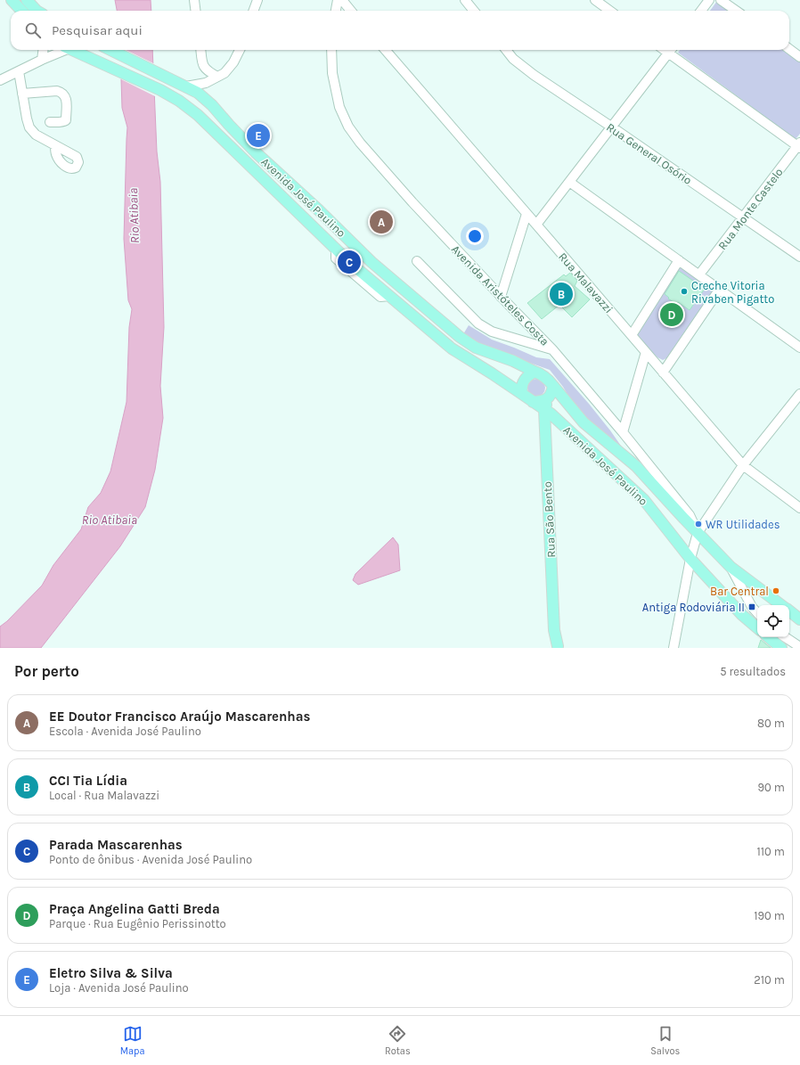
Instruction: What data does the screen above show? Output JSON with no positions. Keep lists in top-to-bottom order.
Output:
{
  "streets": {
    "main road": ["Avenida José Paulino", "Rua São Bento"],
    "street": [
      "Rua General Osório",
      "Rua Monte Castelo",
      "Rua Malavazzi",
      "Avenida Aristóteles Costa"
    ]
  },
  "crossings": [
    ["Rua General Osório", "Rua Monte Castelo"],
    ["Avenida José Paulino", "Avenida Aristóteles Costa"],
    ["Avenida José Paulino", "Rua São Bento"]
  ],
  "water": ["Rio Atibaia"],
  "places": {
    "other": ["Creche Vitoria Rivaben Pigatto", "WR Utilidades", "Bar Central"],
    "transit": ["Antiga Rodoviária II"]
  },
  "page": {
    "search": "Pesquisar aqui",
    "pins": [
      "E",
      "A",
      "C",
      "B",
      "D"
    ],
    "heading": ["Por perto", "5 resultados"],
    "list": [
      {
        "mark": "A",
        "name": "EE Doutor Francisco Araújo Mascarenhas",
        "note": "Escola · Avenida José Paulino",
        "value": "80 m"
      },
      {
        "mark": "B",
        "name": "CCI Tia Lídia",
        "note": "Local · Rua Malavazzi",
        "value": "90 m"
      },
      {
        "mark": "C",
        "name": "Parada Mascarenhas",
        "note": "Ponto de ônibus · Avenida José Paulino",
        "value": "110 m"
      },
      {
        "mark": "D",
        "name": "Praça Angelina Gatti Breda",
        "note": "Parque · Rua Eugênio Perissinotto",
        "value": "190 m"
      },
      {
        "mark": "E",
        "name": "Eletro Silva & Silva",
        "note": "Loja · Avenida José Paulino",
        "value": "210 m"
      }
    ],
    "nav": ["Mapa", "Rotas", "Salvos"]
  }
}
